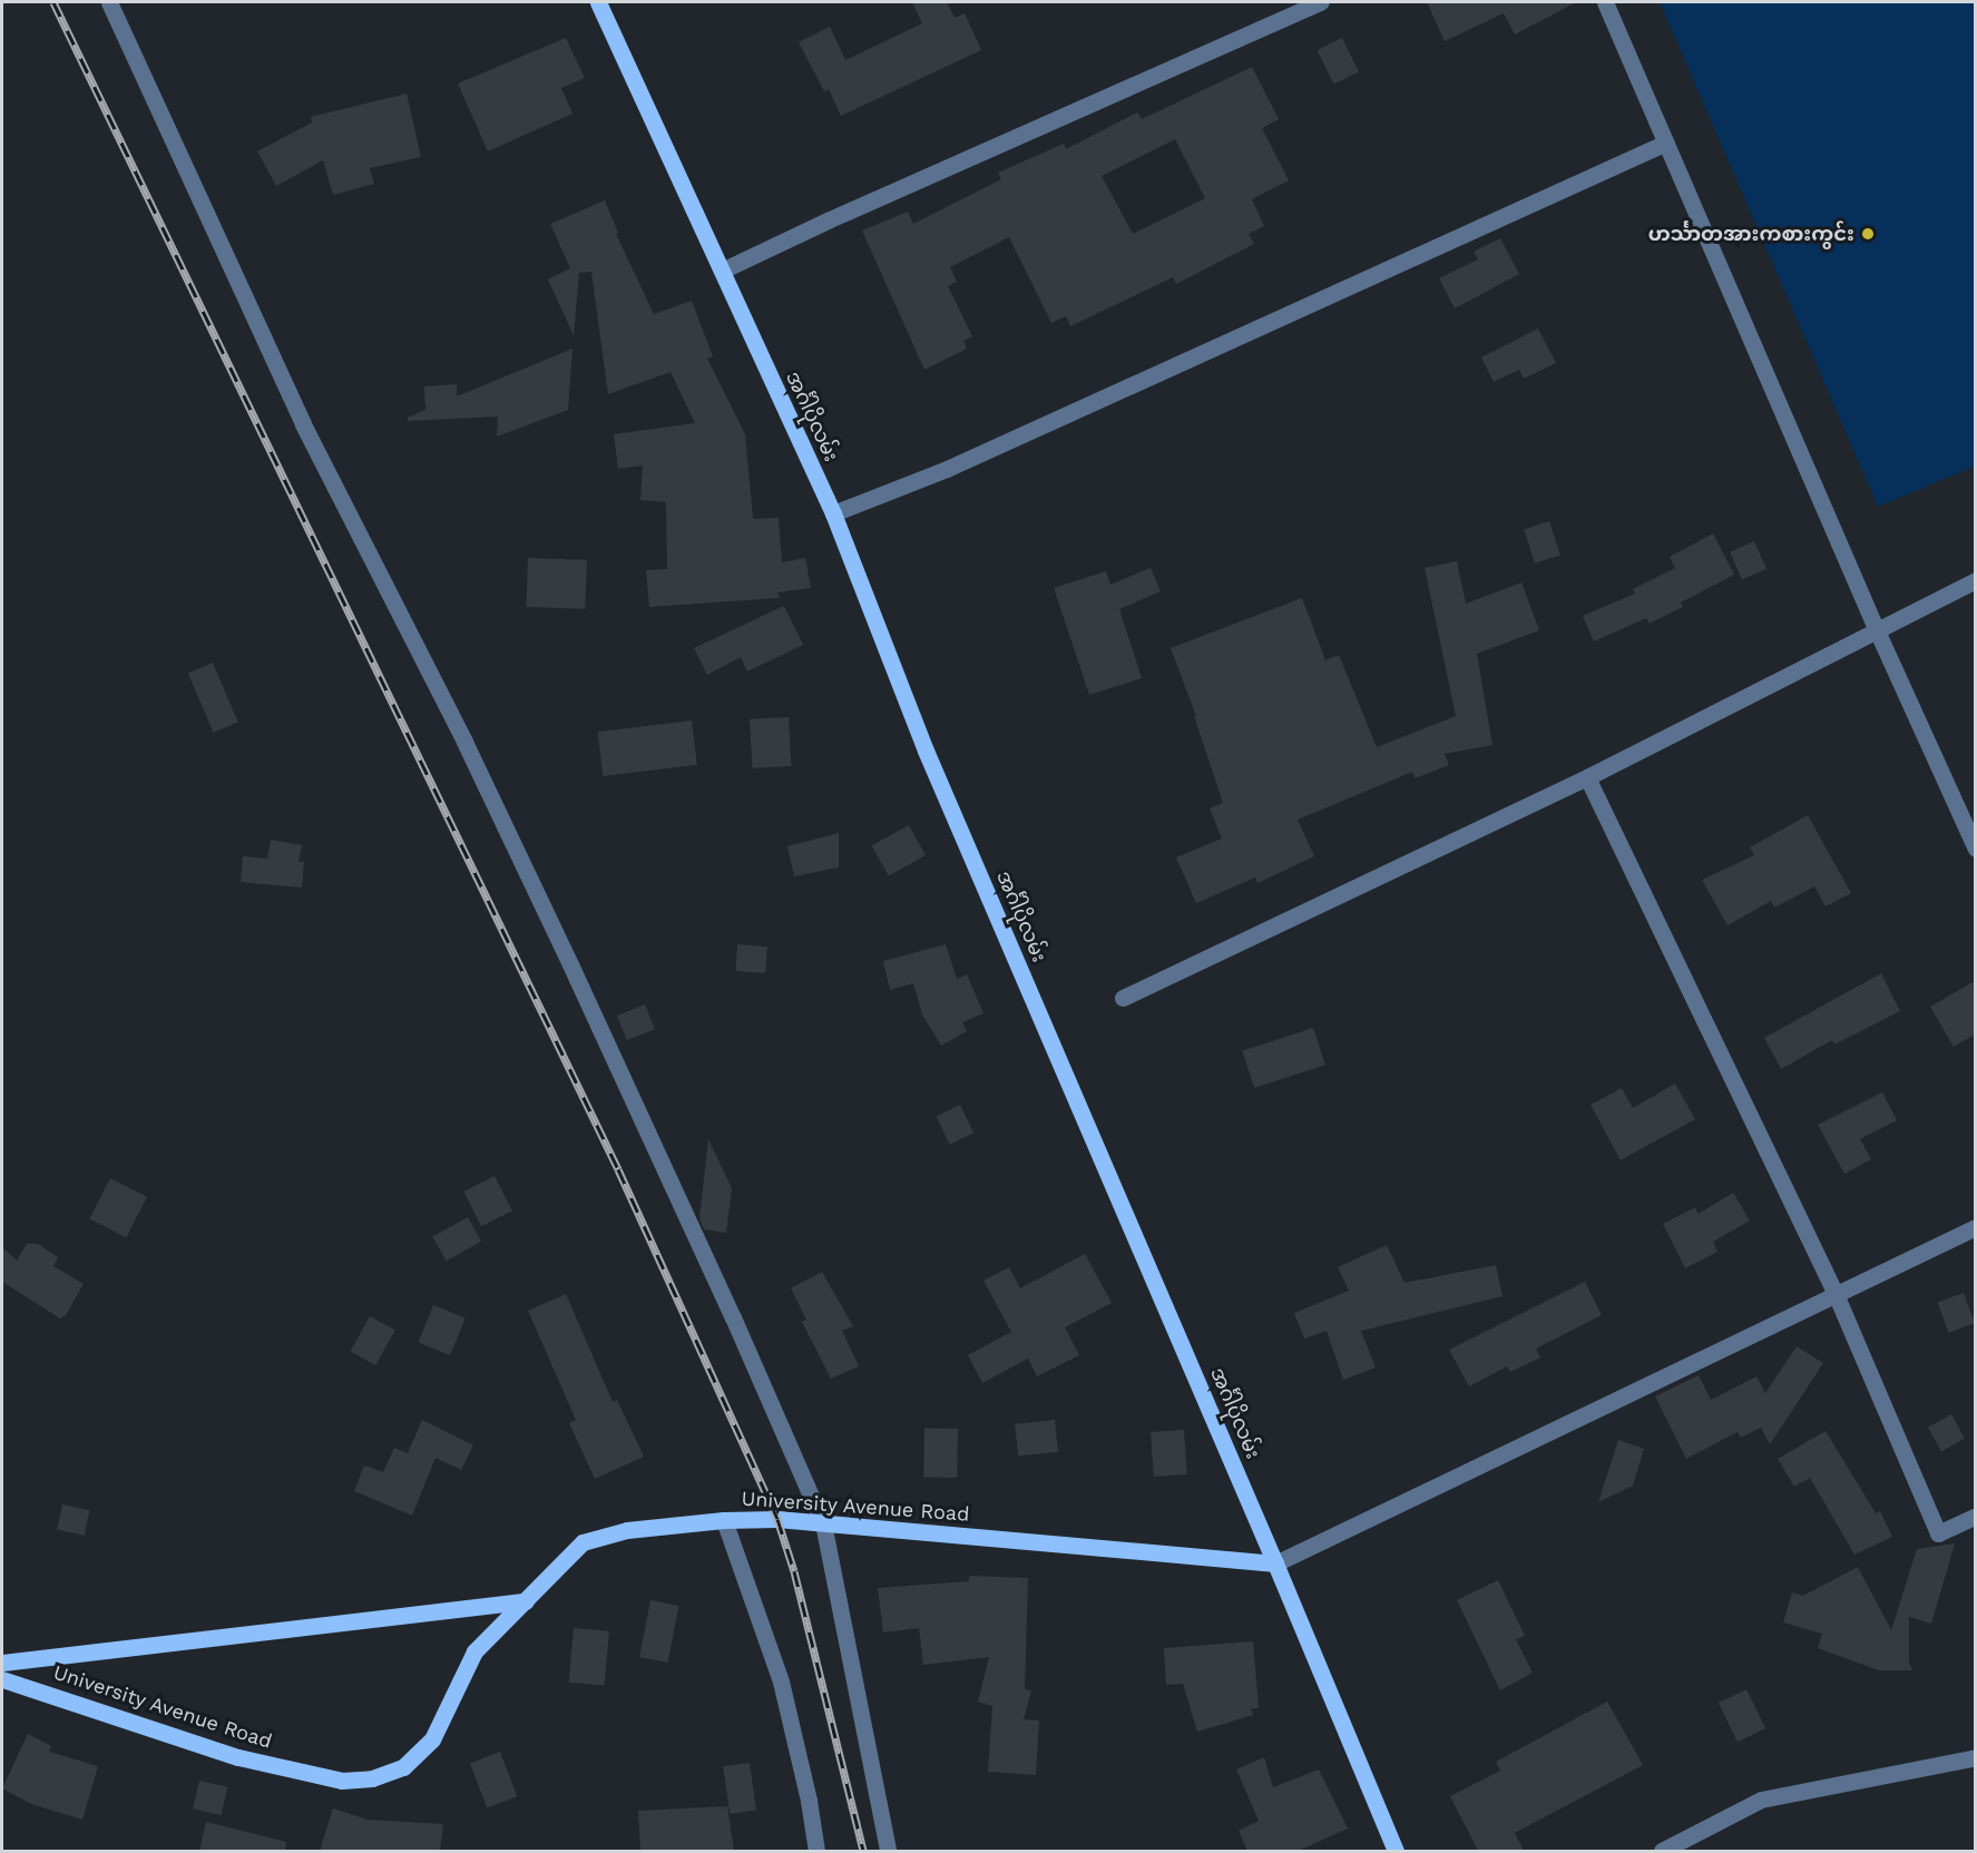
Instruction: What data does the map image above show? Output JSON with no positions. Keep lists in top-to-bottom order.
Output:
{
  "streets": {
    "main road": ["အင်္ဂါပိုလမ်း", "University Avenue Road"]
  },
  "crossings": [
    ["အင်္ဂါပိုလမ်း", "University Avenue Road"]
  ],
  "places": ["ဟင်္သာတအားကစားကွင်း"]
}
